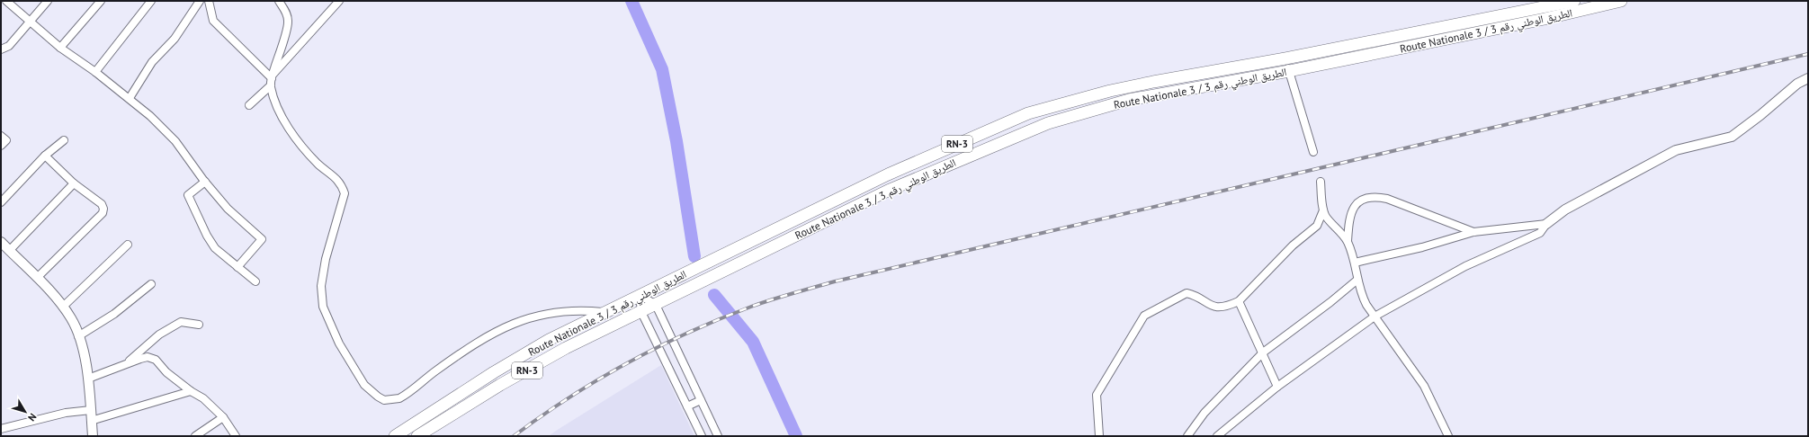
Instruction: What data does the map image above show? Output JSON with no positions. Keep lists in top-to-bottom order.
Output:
{
  "streets": {
    "highway": ["Route Nationale 3 / الطريق الوطني رقم 3", "RN-3"]
  },
  "north": "bottom right"
}
